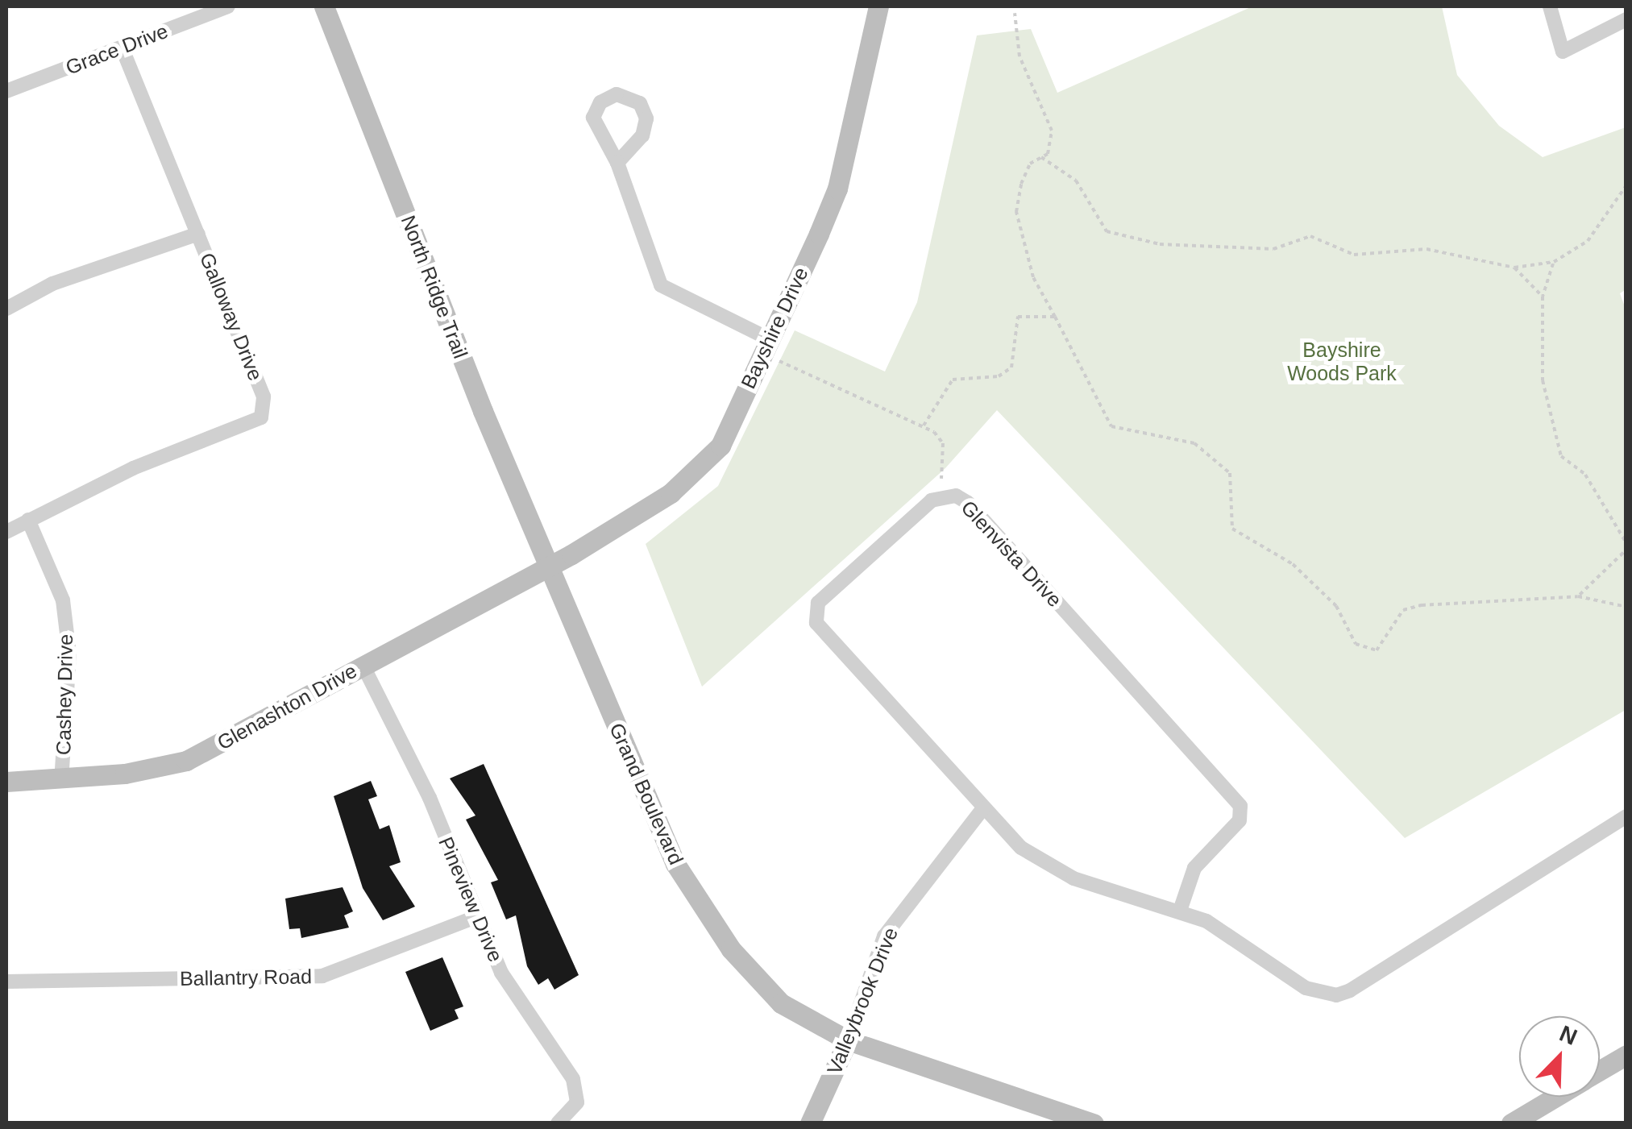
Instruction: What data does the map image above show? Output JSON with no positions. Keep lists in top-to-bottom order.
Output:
{
  "streets": {
    "street": [
      "Grace Drive",
      "North Ridge Trail",
      "Galloway Drive",
      "Bayshire Drive",
      "Glenvista Drive",
      "Cashey Drive",
      "Glenashton Drive",
      "Grand Boulevard",
      "Pineview Drive",
      "Ballantry Road",
      "Valleybrook Drive"
    ]
  },
  "crossings": [
    ["Grace Drive", "Galloway Drive"],
    ["North Ridge Trail", "Bayshire Drive"],
    ["North Ridge Trail", "Glenashton Drive"],
    ["North Ridge Trail", "Grand Boulevard"],
    ["Galloway Drive", "Cashey Drive"],
    ["Bayshire Drive", "Glenashton Drive"],
    ["Bayshire Drive", "Grand Boulevard"],
    ["Glenvista Drive", "Valleybrook Drive"],
    ["Cashey Drive", "Glenashton Drive"],
    ["Glenashton Drive", "Grand Boulevard"],
    ["Glenashton Drive", "Pineview Drive"],
    ["Grand Boulevard", "Valleybrook Drive"],
    ["Pineview Drive", "Ballantry Road"]
  ],
  "parks": ["Bayshire Woods Park"],
  "north": "top right"
}
